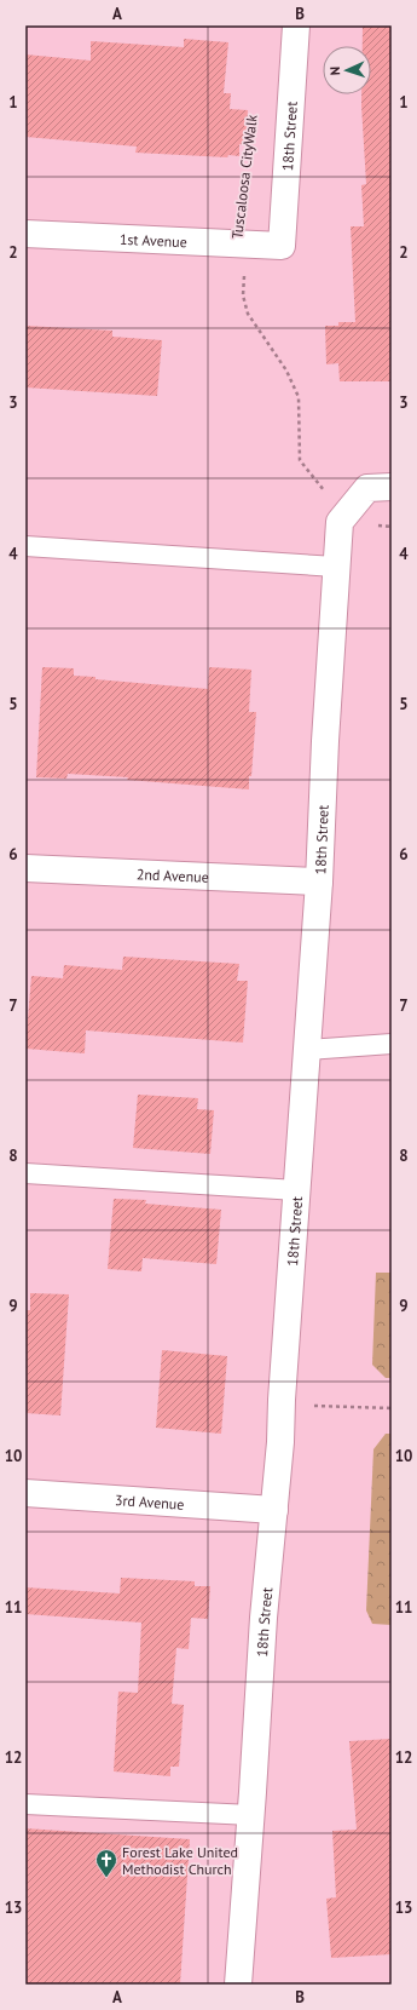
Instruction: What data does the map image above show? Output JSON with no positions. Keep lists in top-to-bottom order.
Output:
{
  "streets": {
    "street": [
      "18th Street",
      "1st Avenue",
      "2nd Avenue",
      "3rd Avenue"
    ],
    "path": ["Tuscaloosa CityWalk"]
  },
  "crossings": [
    ["18th Street", "Tuscaloosa CityWalk"],
    ["18th Street", "1st Avenue"],
    ["18th Street", "2nd Avenue"],
    ["18th Street", "3rd Avenue"],
    ["Tuscaloosa CityWalk", "1st Avenue"]
  ],
  "places": {
    "church": ["Forest Lake United Methodist Church"]
  },
  "north": "left",
  "grid": {
    "columns": ["A", "B"],
    "rows": [
      "1",
      "2",
      "3",
      "4",
      "5",
      "6",
      "7",
      "8",
      "9",
      "10",
      "11",
      "12",
      "13"
    ]
  }
}
